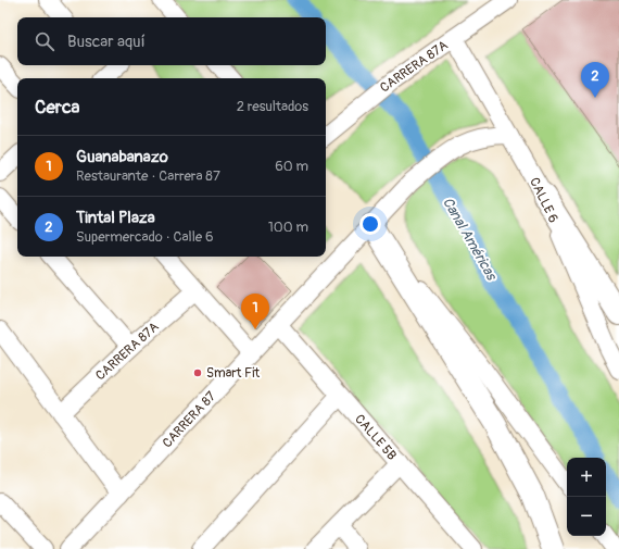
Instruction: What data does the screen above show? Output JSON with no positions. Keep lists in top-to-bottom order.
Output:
{
  "streets": {
    "street": [
      "CARRERA 87A",
      "CALLE 6",
      "CARRERA 87",
      "CALLE 5B"
    ]
  },
  "crossings": [
    ["CARRERA 87A", "CALLE 6"],
    ["CALLE 6", "CARRERA 87"],
    ["CARRERA 87", "CALLE 5B"]
  ],
  "water": ["Canal Américas"],
  "places": ["Smart Fit"],
  "page": {
    "search": "Buscar aquí",
    "pins": ["2", "1"],
    "heading": ["Cerca", "2 resultados"],
    "list": [
      {
        "mark": "1",
        "name": "Guanabanazo",
        "note": "Restaurante · Carrera 87",
        "value": "60 m"
      },
      {
        "mark": "2",
        "name": "Tintal Plaza",
        "note": "Supermercado · Calle 6",
        "value": "100 m"
      }
    ],
    "map_buttons": ["+", "−"]
  }
}
